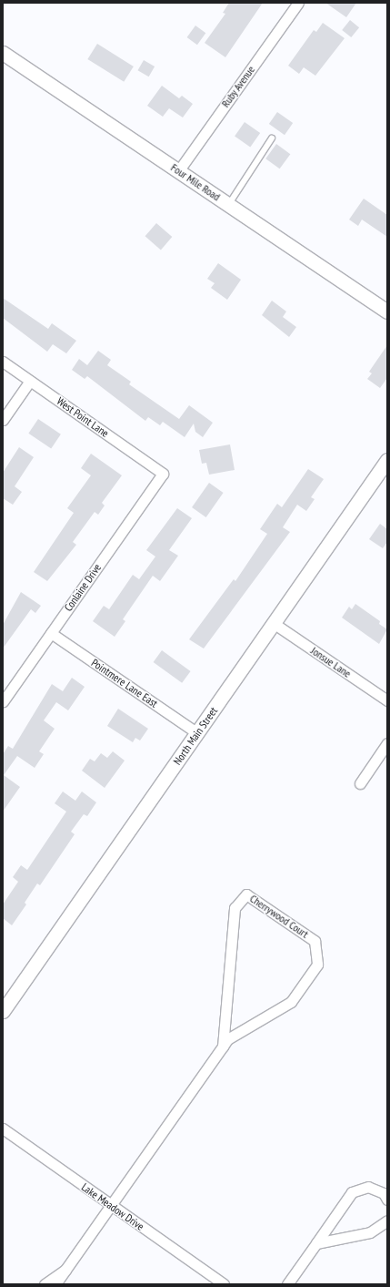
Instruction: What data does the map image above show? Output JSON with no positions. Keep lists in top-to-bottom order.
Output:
{
  "streets": {
    "main road": ["Four Mile Road", "North Main Street"],
    "street": [
      "Ruby Avenue",
      "West Point Lane",
      "Conlaine Drive",
      "Jonsue Lane",
      "Pointmere Lane East",
      "Cherrywood Court",
      "Lake Meadow Drive"
    ]
  },
  "crossings": [
    ["Ruby Avenue", "Four Mile Road"],
    ["West Point Lane", "Conlaine Drive"],
    ["Conlaine Drive", "Pointmere Lane East"],
    ["Jonsue Lane", "North Main Street"],
    ["Pointmere Lane East", "North Main Street"],
    ["Cherrywood Court", "Lake Meadow Drive"]
  ]
}
